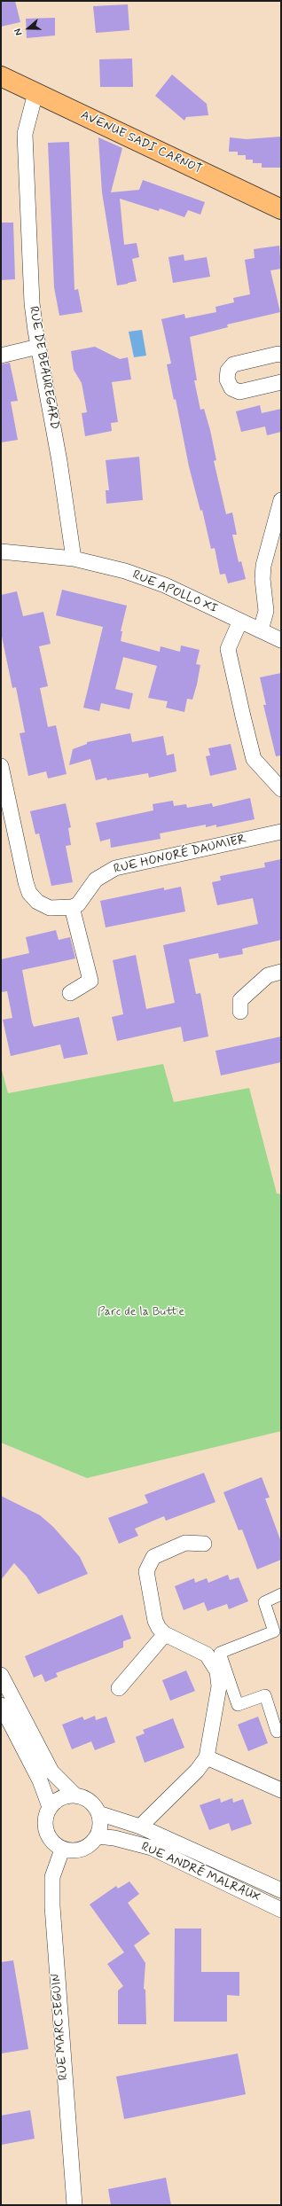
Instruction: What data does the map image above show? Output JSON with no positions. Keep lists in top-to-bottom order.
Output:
{
  "streets": {
    "main road": ["AVENUE SADI CARNOT"],
    "street": [
      "RUE DE BEAUREGARD",
      "RUE APOLLO XI",
      "RUE HONORÉ DAUMIER",
      "RUE ANDRÉ MALRAUX",
      "RUE MARC SEGUIN"
    ]
  },
  "crossings": [
    ["AVENUE SADI CARNOT", "RUE DE BEAUREGARD"],
    ["RUE DE BEAUREGARD", "RUE APOLLO XI"],
    ["RUE ANDRÉ MALRAUX", "RUE MARC SEGUIN"]
  ],
  "parks": ["Parc de la Butte"],
  "north": "left"
}
